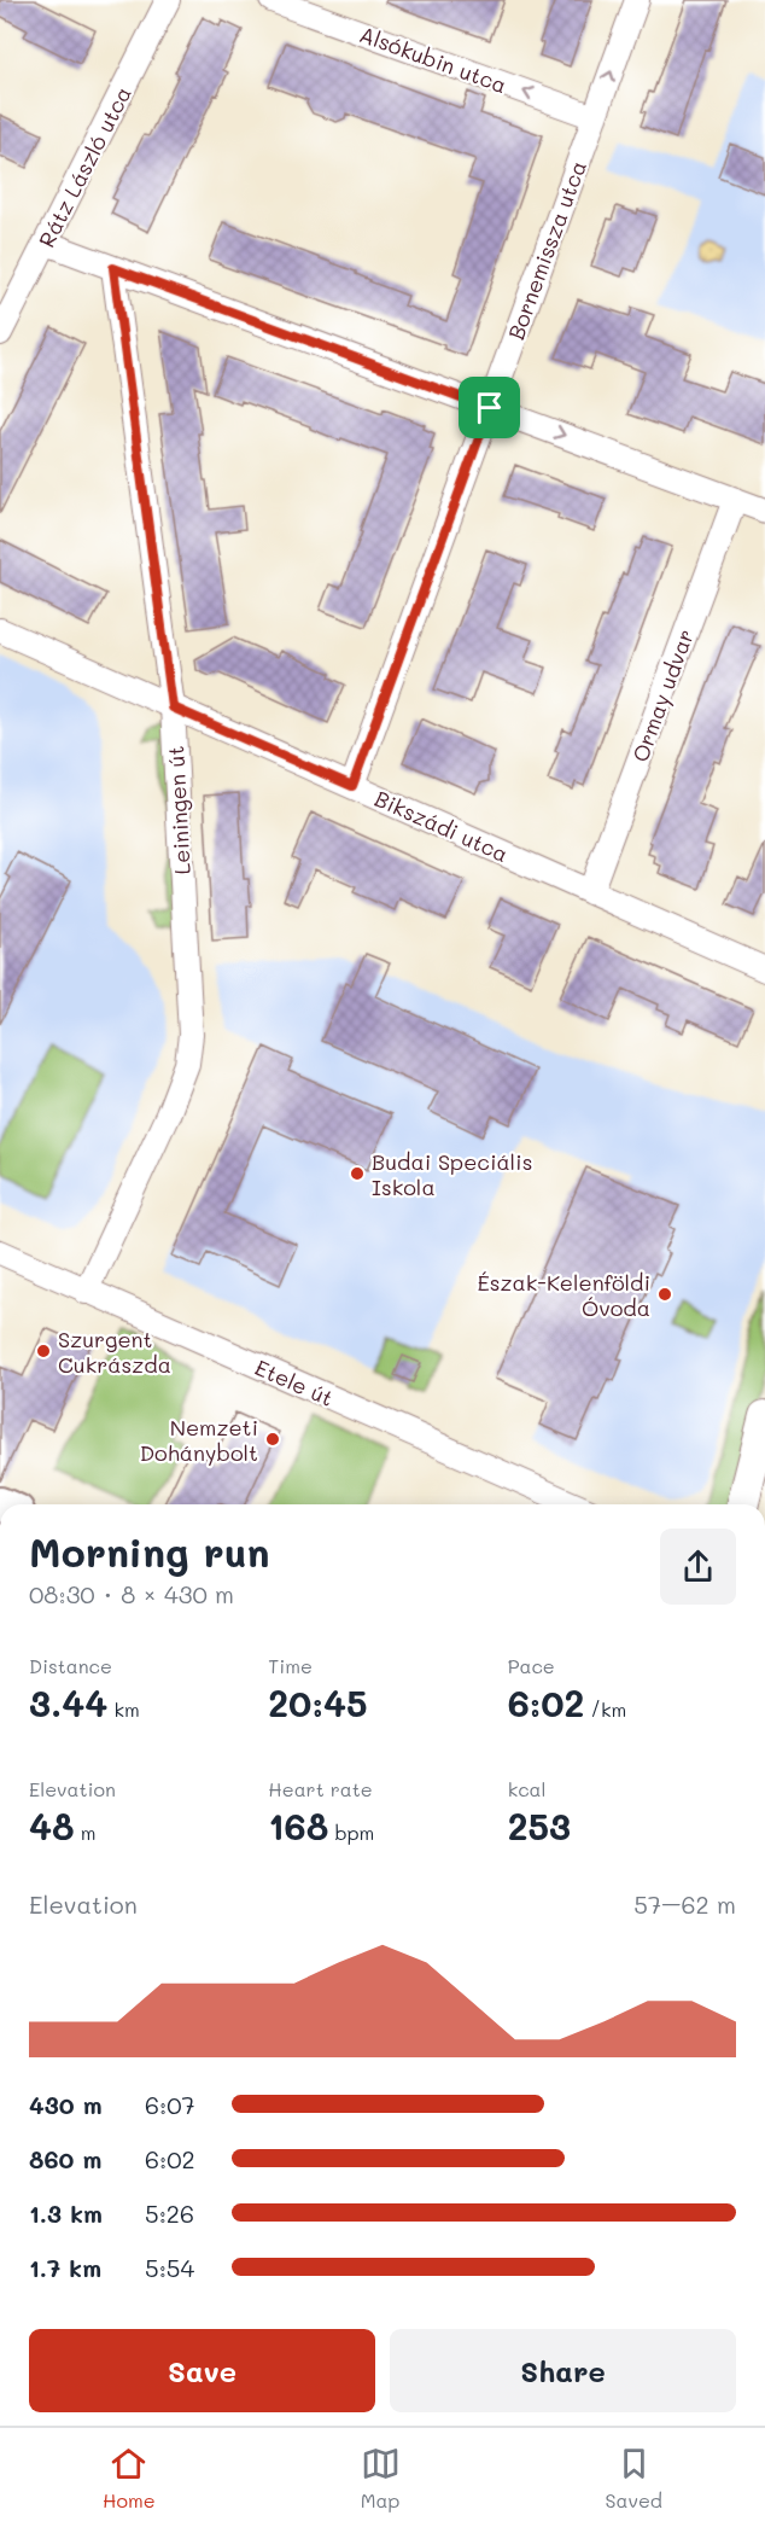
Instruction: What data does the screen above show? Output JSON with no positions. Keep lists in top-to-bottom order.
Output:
{
  "streets": {
    "street": [
      "Alsókubin utca",
      "Rátz László utca",
      "Bornemissza utca",
      "Ormay udvar",
      "Leiningen út",
      "Bikszádi utca",
      "Etele út"
    ]
  },
  "crossings": [
    ["Alsókubin utca", "Bornemissza utca"],
    ["Bornemissza utca", "Bikszádi utca"],
    ["Ormay udvar", "Bikszádi utca"],
    ["Leiningen út", "Bikszádi utca"],
    ["Leiningen út", "Etele út"]
  ],
  "one_way": ["Alsókubin utca"],
  "places": [
    "Budai Speciális Iskola",
    "Észak-Kelenföldi Óvoda",
    "Szurgent Cukrászda",
    "Nemzeti Dohánybolt"
  ],
  "page": {
    "heading": ["Morning run", "08:30 · 8 × 430 m"],
    "stats": [
      ["Distance", "3.44 km"],
      ["Time", "20:45"],
      ["Pace", "6:02 /km"],
      ["Elevation", "48 m"],
      ["Heart rate", "168 bpm"],
      ["kcal", "253"]
    ],
    "chart": ["Elevation", "57–62 m"],
    "list": [
      {
        "name": "430 m",
        "note": "6:07"
      },
      {
        "name": "860 m",
        "note": "6:02"
      },
      {
        "name": "1.3 km",
        "note": "5:26"
      },
      {
        "name": "1.7 km",
        "note": "5:54"
      }
    ],
    "buttons": ["Save", "Share"],
    "tabs": ["Home", "Map", "Saved"]
  }
}
